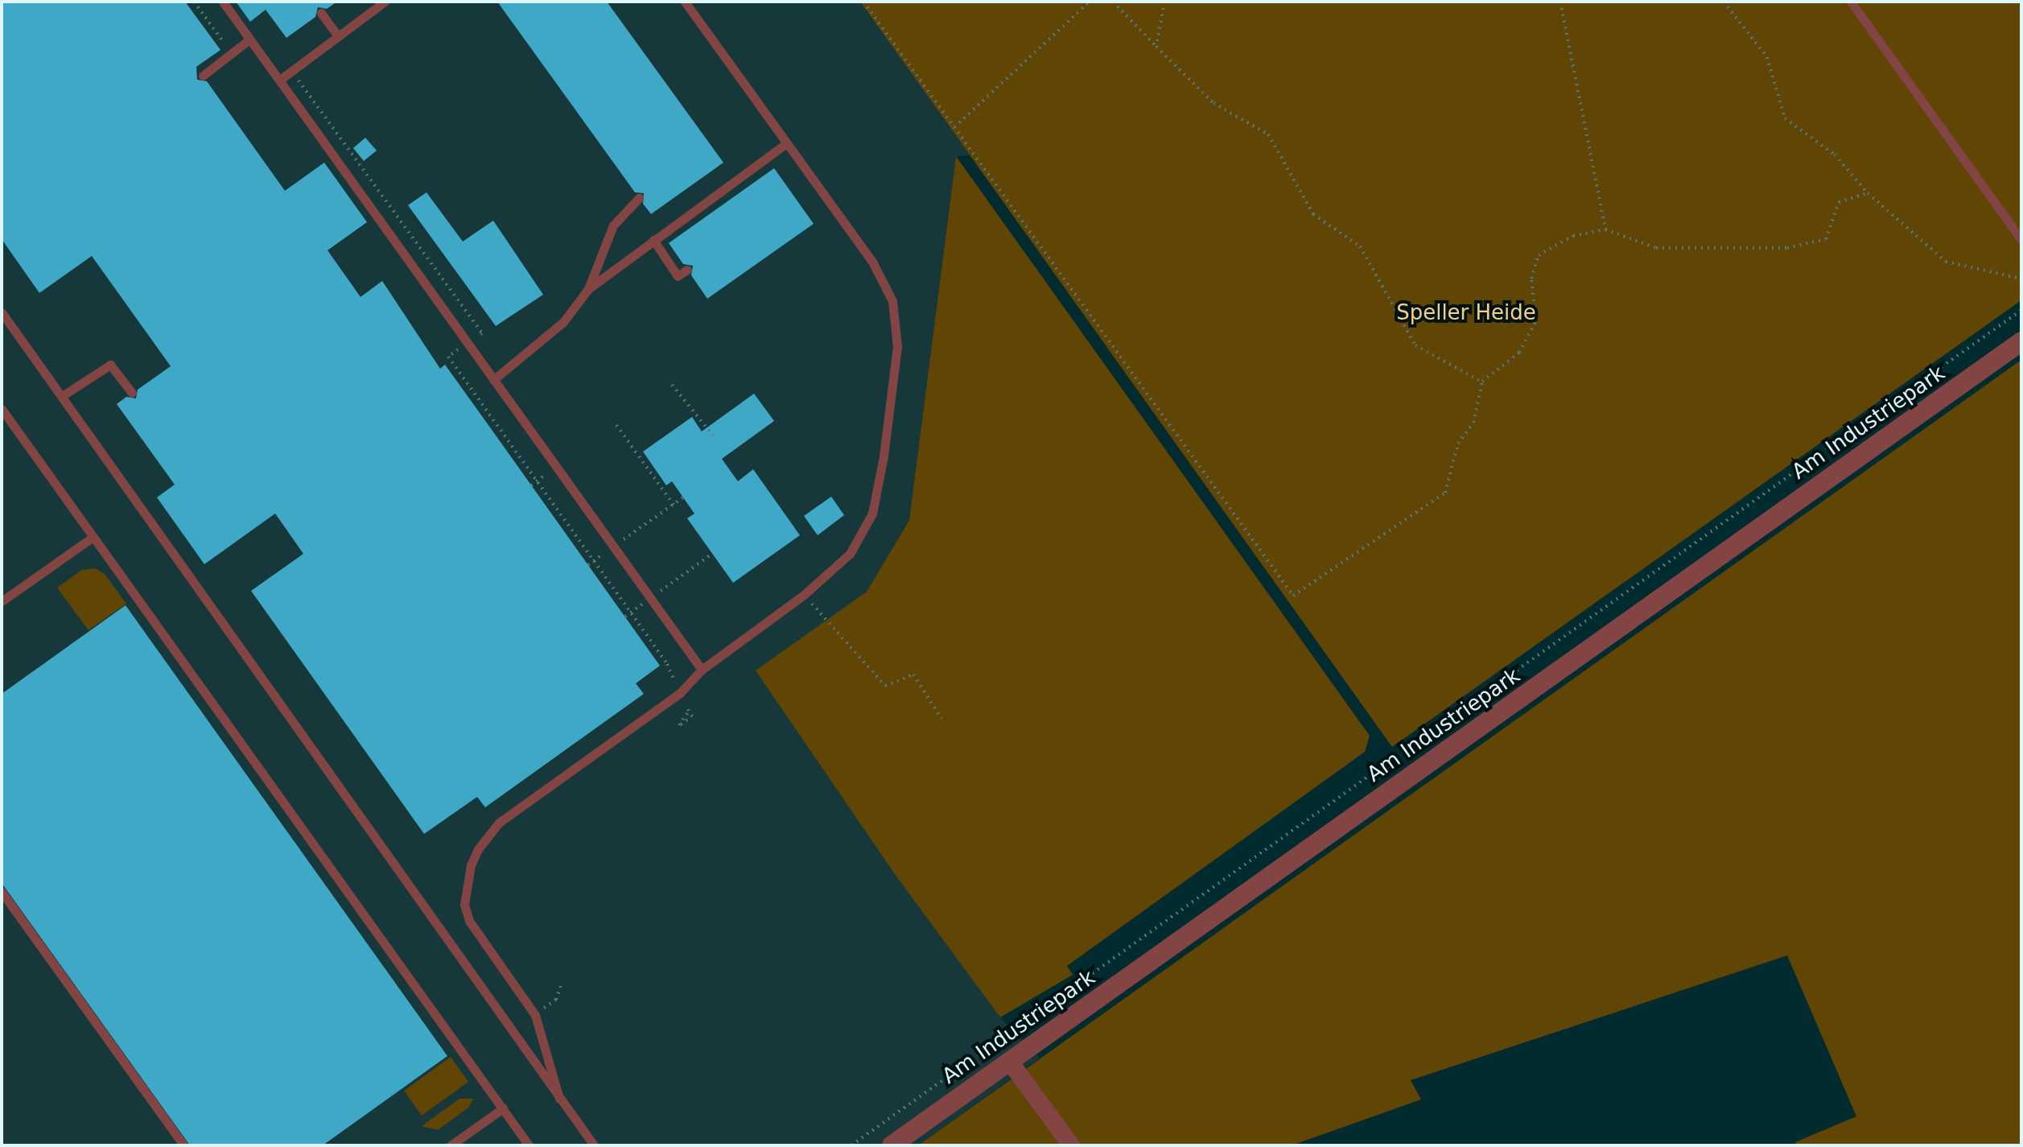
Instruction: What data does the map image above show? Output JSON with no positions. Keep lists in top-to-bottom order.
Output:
{
  "streets": {
    "street": ["Am Industriepark"]
  },
  "parks": ["Speller Heide"]
}
